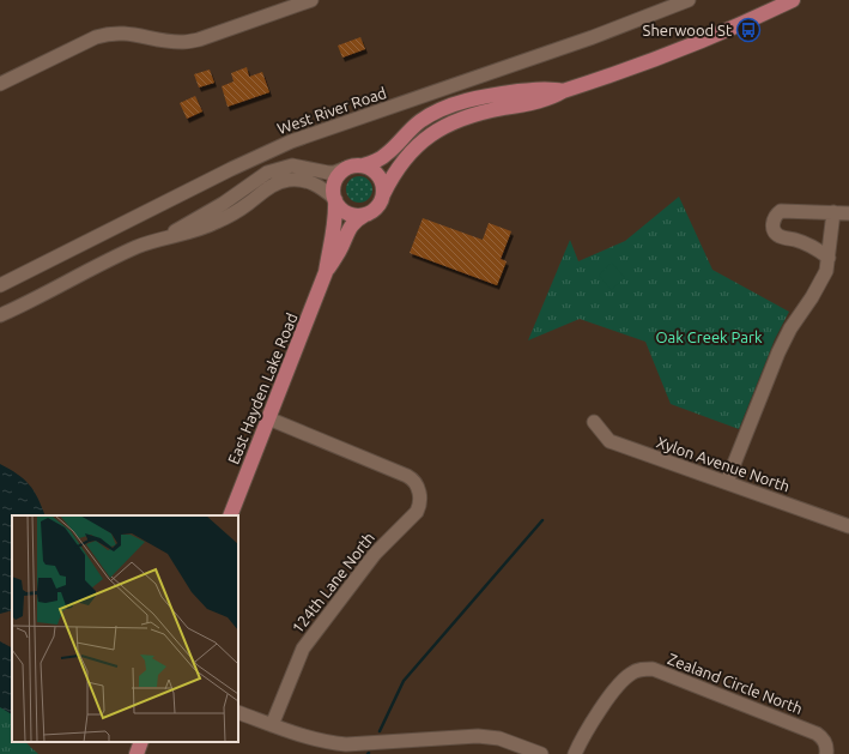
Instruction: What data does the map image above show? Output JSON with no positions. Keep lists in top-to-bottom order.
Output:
{
  "streets": {
    "main road": ["East Hayden Lake Road"],
    "street": [
      "West River Road",
      "Xylon Avenue North",
      "124th Lane North",
      "Zealand Circle North"
    ]
  },
  "crossings": [
    ["East Hayden Lake Road", "124th Lane North"]
  ],
  "parks": ["Oak Creek Park"],
  "places": {
    "bus stop": ["Sherwood St"]
  }
}
